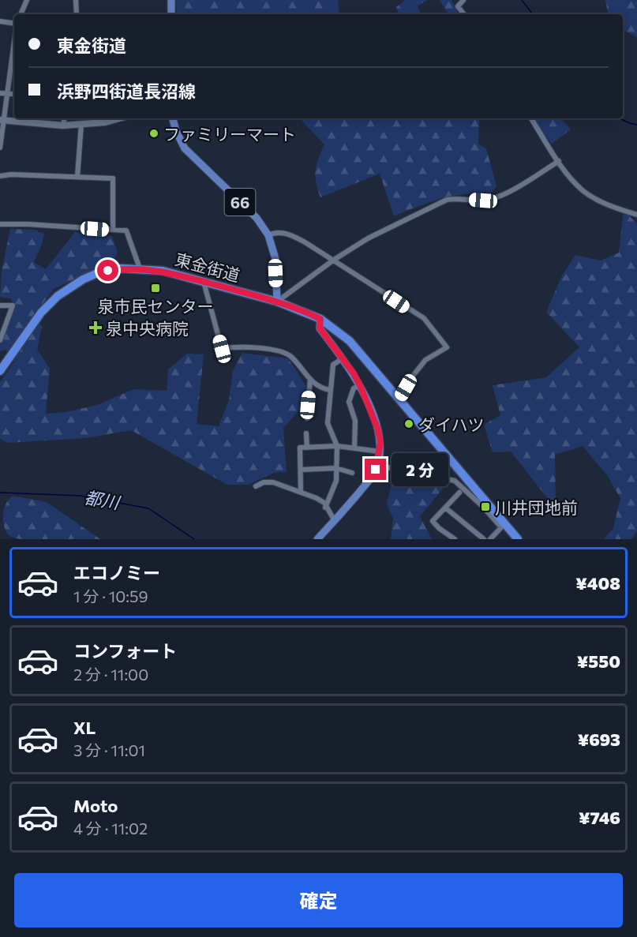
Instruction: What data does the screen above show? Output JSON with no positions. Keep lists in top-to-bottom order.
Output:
{
  "streets": {
    "highway": ["東金街道"],
    "main road": ["66"]
  },
  "crossings": [
    ["66", "東金街道"]
  ],
  "water": ["都川"],
  "places": {
    "other": ["ファミリーマート", "ダイハツ"],
    "transit": ["泉市民センター", "川井団地前"],
    "health": ["泉中央病院"]
  },
  "page": {
    "banner": ["東金街道", "浜野四街道長沼線"],
    "bubble": "2 分",
    "list": [
      {
        "name": "エコノミー",
        "note": "1 分 · 10:59",
        "value": "¥408"
      },
      {
        "name": "コンフォート",
        "note": "2 分 · 11:00",
        "value": "¥550"
      },
      {
        "name": "XL",
        "note": "3 分 · 11:01",
        "value": "¥693"
      },
      {
        "name": "Moto",
        "note": "4 分 · 11:02",
        "value": "¥746"
      }
    ],
    "buttons": "確定"
  }
}
